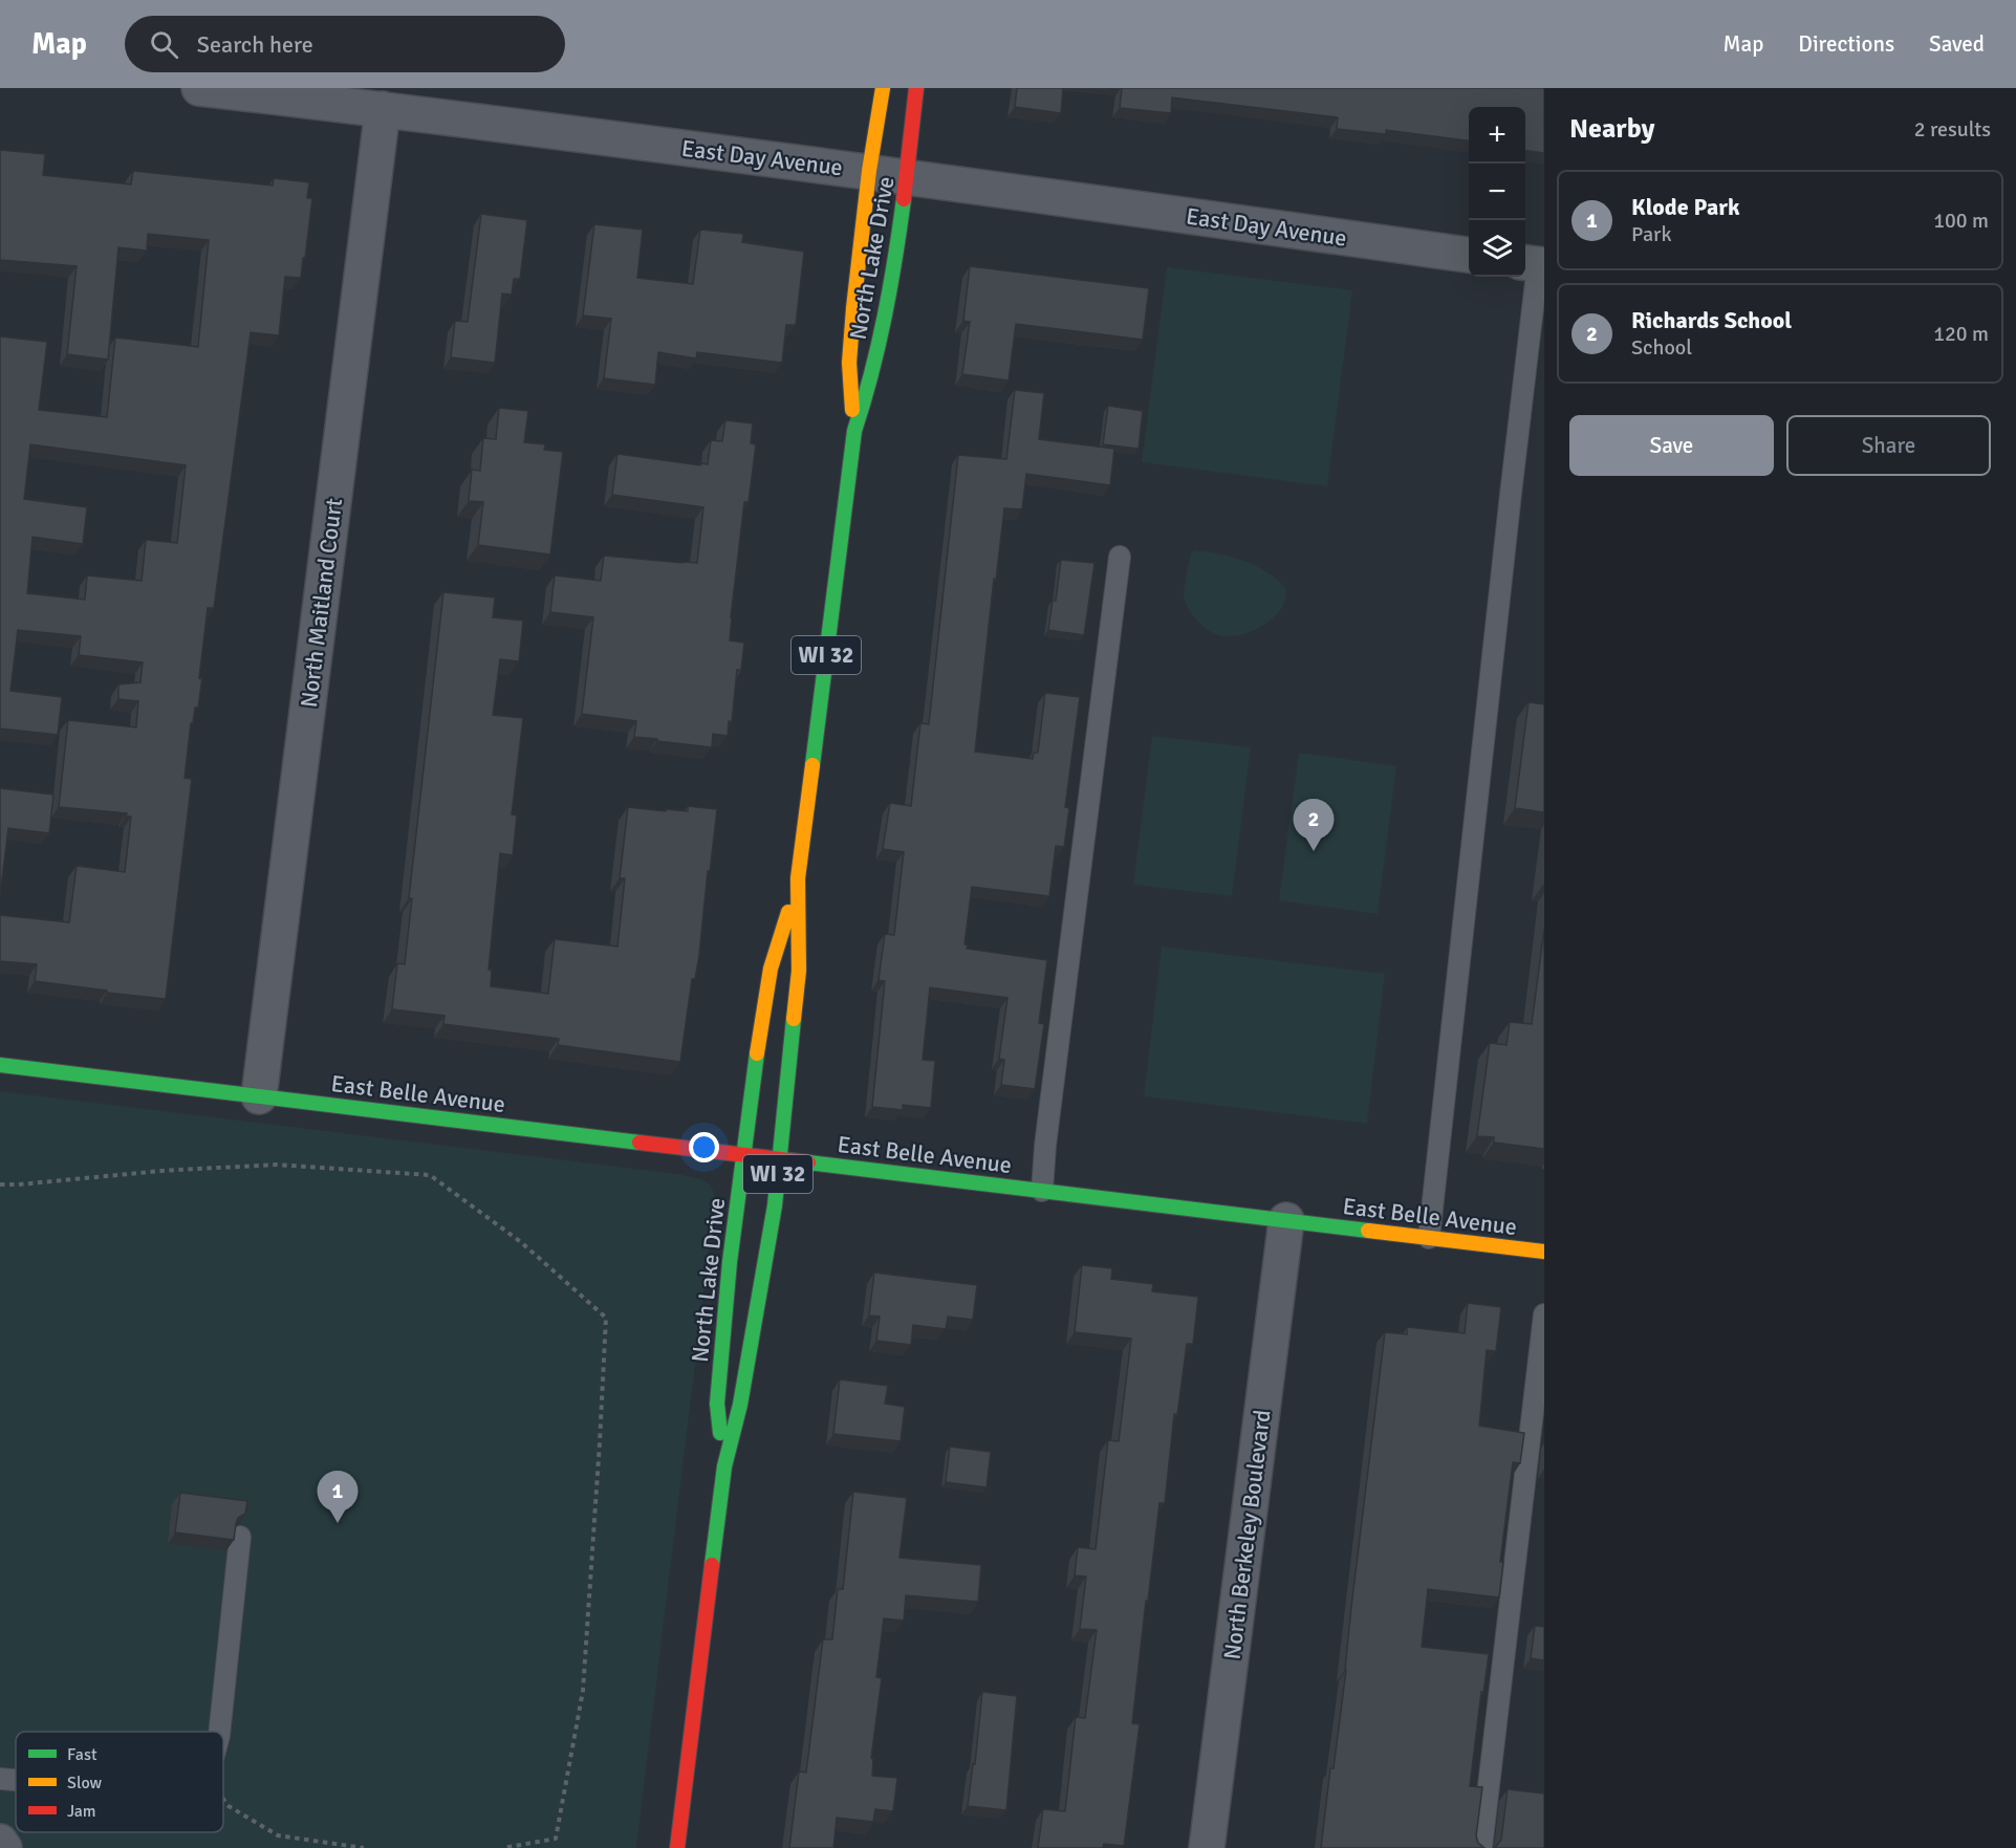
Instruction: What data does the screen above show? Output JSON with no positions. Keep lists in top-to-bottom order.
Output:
{
  "streets": {
    "main road": ["North Lake Drive", "WI 32", "East Belle Avenue"],
    "street": ["East Day Avenue", "North Maitland Court", "North Berkeley Boulevard"]
  },
  "crossings": [
    ["East Day Avenue", "North Lake Drive"],
    ["East Day Avenue", "North Maitland Court"],
    ["North Lake Drive", "East Belle Avenue"],
    ["North Maitland Court", "East Belle Avenue"],
    ["East Belle Avenue", "North Berkeley Boulevard"]
  ],
  "legend": ["Fast", "Slow", "Jam"],
  "page": {
    "header": "Map",
    "search": "Search here",
    "nav": ["Map", "Directions", "Saved"],
    "heading": ["Nearby", "2 results"],
    "map_buttons": ["+", "−"],
    "list": [
      {
        "mark": "1",
        "name": "Klode Park",
        "note": "Park",
        "value": "100 m"
      },
      {
        "mark": "2",
        "name": "Richards School",
        "note": "School",
        "value": "120 m"
      }
    ],
    "buttons": ["Save", "Share"],
    "pins": ["2", "1"]
  }
}
